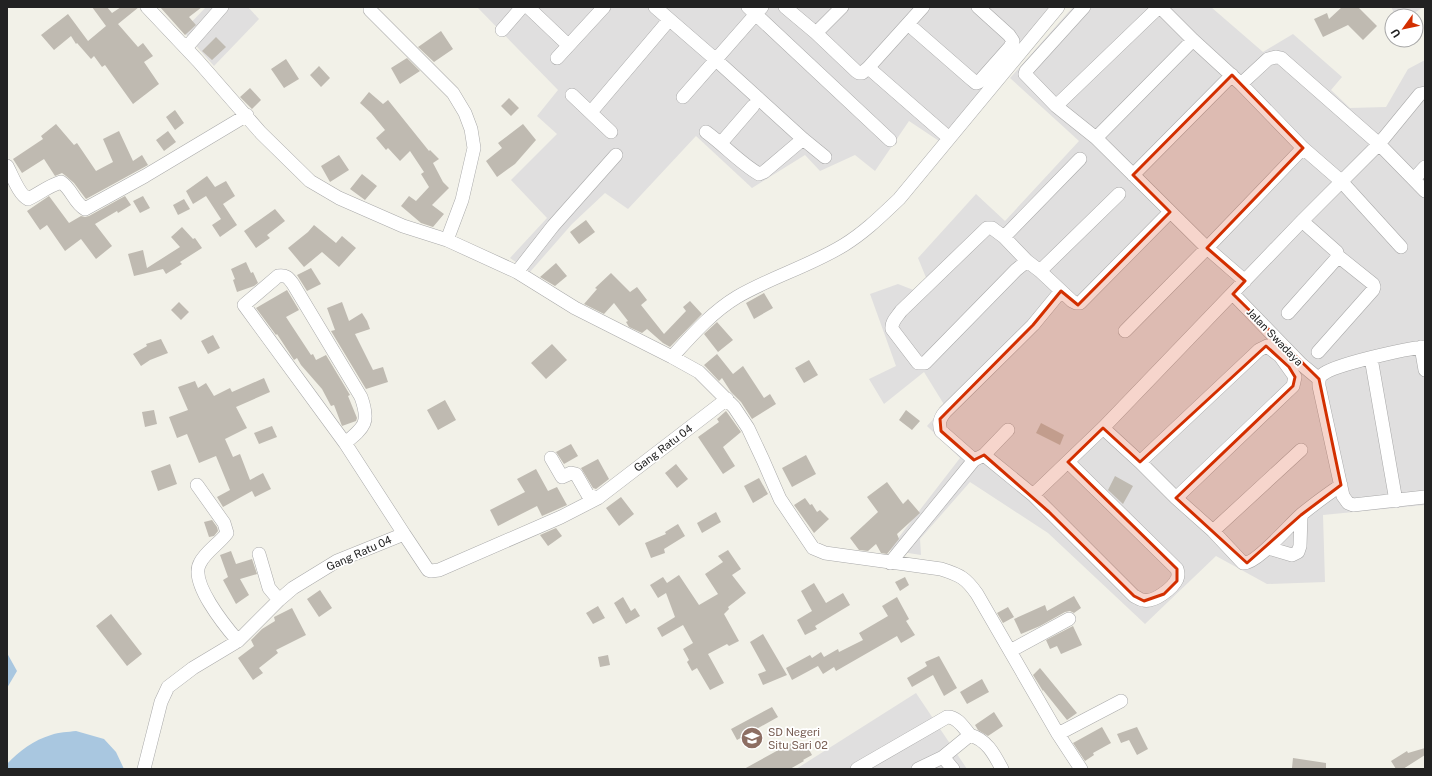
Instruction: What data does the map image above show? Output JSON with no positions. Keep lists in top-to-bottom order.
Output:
{
  "streets": {
    "street": ["Jalan Swadaya", "Gang Ratu 04"]
  },
  "places": {
    "school or university": ["SD Negeri Situ Sari 02"]
  },
  "north": "bottom left"
}
